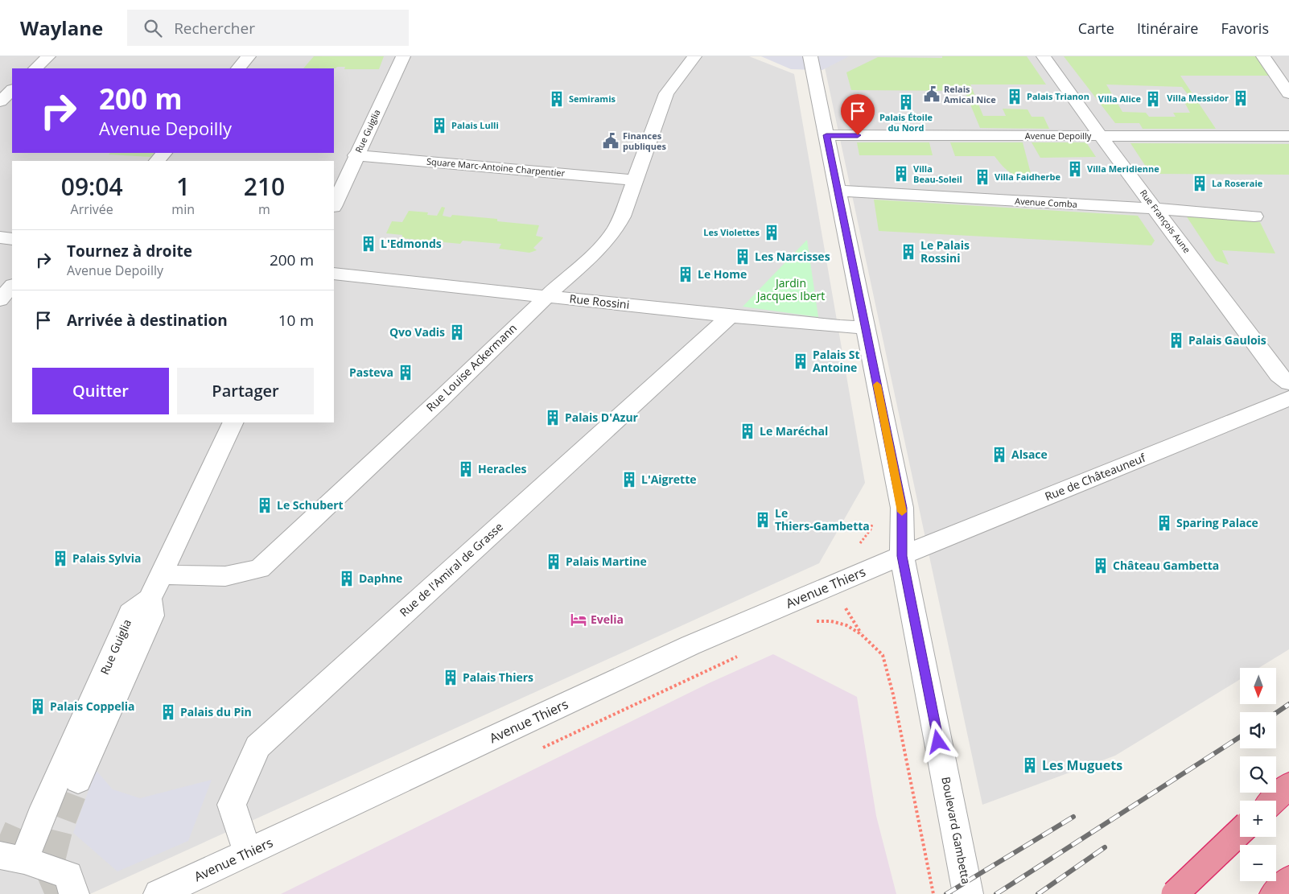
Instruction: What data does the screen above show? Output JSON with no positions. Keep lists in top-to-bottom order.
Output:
{
  "streets": {
    "street": [
      "Rue Guiglia",
      "Avenue Depoilly",
      "Square Marc-Antoine Charpentier",
      "Avenue Comba",
      "Rue François Aune",
      "Rue Rossini",
      "Rue Louise Ackermann",
      "Rue de Châteauneuf",
      "Rue de l'Amiral de Grasse",
      "Avenue Thiers",
      "Boulevard Gambetta"
    ]
  },
  "crossings": [
    ["Rue Guiglia", "Square Marc-Antoine Charpentier"],
    ["Rue Guiglia", "Rue Louise Ackermann"],
    ["Avenue Depoilly", "Rue François Aune"],
    ["Avenue Depoilly", "Boulevard Gambetta"],
    ["Square Marc-Antoine Charpentier", "Rue Louise Ackermann"],
    ["Avenue Comba", "Rue François Aune"],
    ["Avenue Comba", "Boulevard Gambetta"],
    ["Rue Rossini", "Rue Louise Ackermann"],
    ["Rue Rossini", "Rue de l'Amiral de Grasse"],
    ["Rue Rossini", "Boulevard Gambetta"],
    ["Rue de Châteauneuf", "Avenue Thiers"],
    ["Rue de Châteauneuf", "Boulevard Gambetta"],
    ["Rue de l'Amiral de Grasse", "Avenue Thiers"],
    ["Avenue Thiers", "Boulevard Gambetta"]
  ],
  "parks": ["Jardin Jacques Ibert"],
  "places": {
    "public building": ["Relais Amical Nice", "Finances publiques"],
    "building": [
      "Palais Trianon",
      "Villa Messidor",
      "Semiramis",
      "Villa Alice",
      "Palais Étoile du Nord",
      "Palais Lulli",
      "Villa Meridienne",
      "Villa Beau-Soleil",
      "Villa Faidherbe",
      "La Roseraie",
      "Les Violettes",
      "L'Edmonds",
      "Le Palais Rossini",
      "Les Narcisses",
      "Le Home",
      "Qvo Vadis",
      "Palais Gaulois",
      "Palais St Antoine",
      "Pasteva",
      "Palais D'Azur",
      "Le Maréchal",
      "Alsace",
      "Heracles",
      "L'Aigrette",
      "Le Schubert",
      "Le Thiers-Gambetta",
      "Sparing Palace",
      "Palais Sylvia",
      "Palais Martine",
      "Château Gambetta",
      "Daphne",
      "Palais Thiers",
      "Palais Coppelia",
      "Palais du Pin",
      "Les Muguets"
    ],
    "hotel": ["Evelia"]
  },
  "north": "bottom",
  "page": {
    "header": "Waylane",
    "search": "Rechercher",
    "nav": ["Carte", "Itinéraire", "Favoris"],
    "turn": ["200 m", "Avenue Depoilly"],
    "eta": [
      "09:04",
      "Arrivée",
      "1",
      "min",
      "210",
      "m"
    ],
    "list": [
      {
        "name": "Tournez à droite",
        "note": "Avenue Depoilly",
        "value": "200 m"
      },
      {
        "name": "Arrivée à destination",
        "value": "10 m"
      }
    ],
    "buttons": ["Quitter", "Partager"],
    "map_buttons": ["+", "−"]
  }
}
